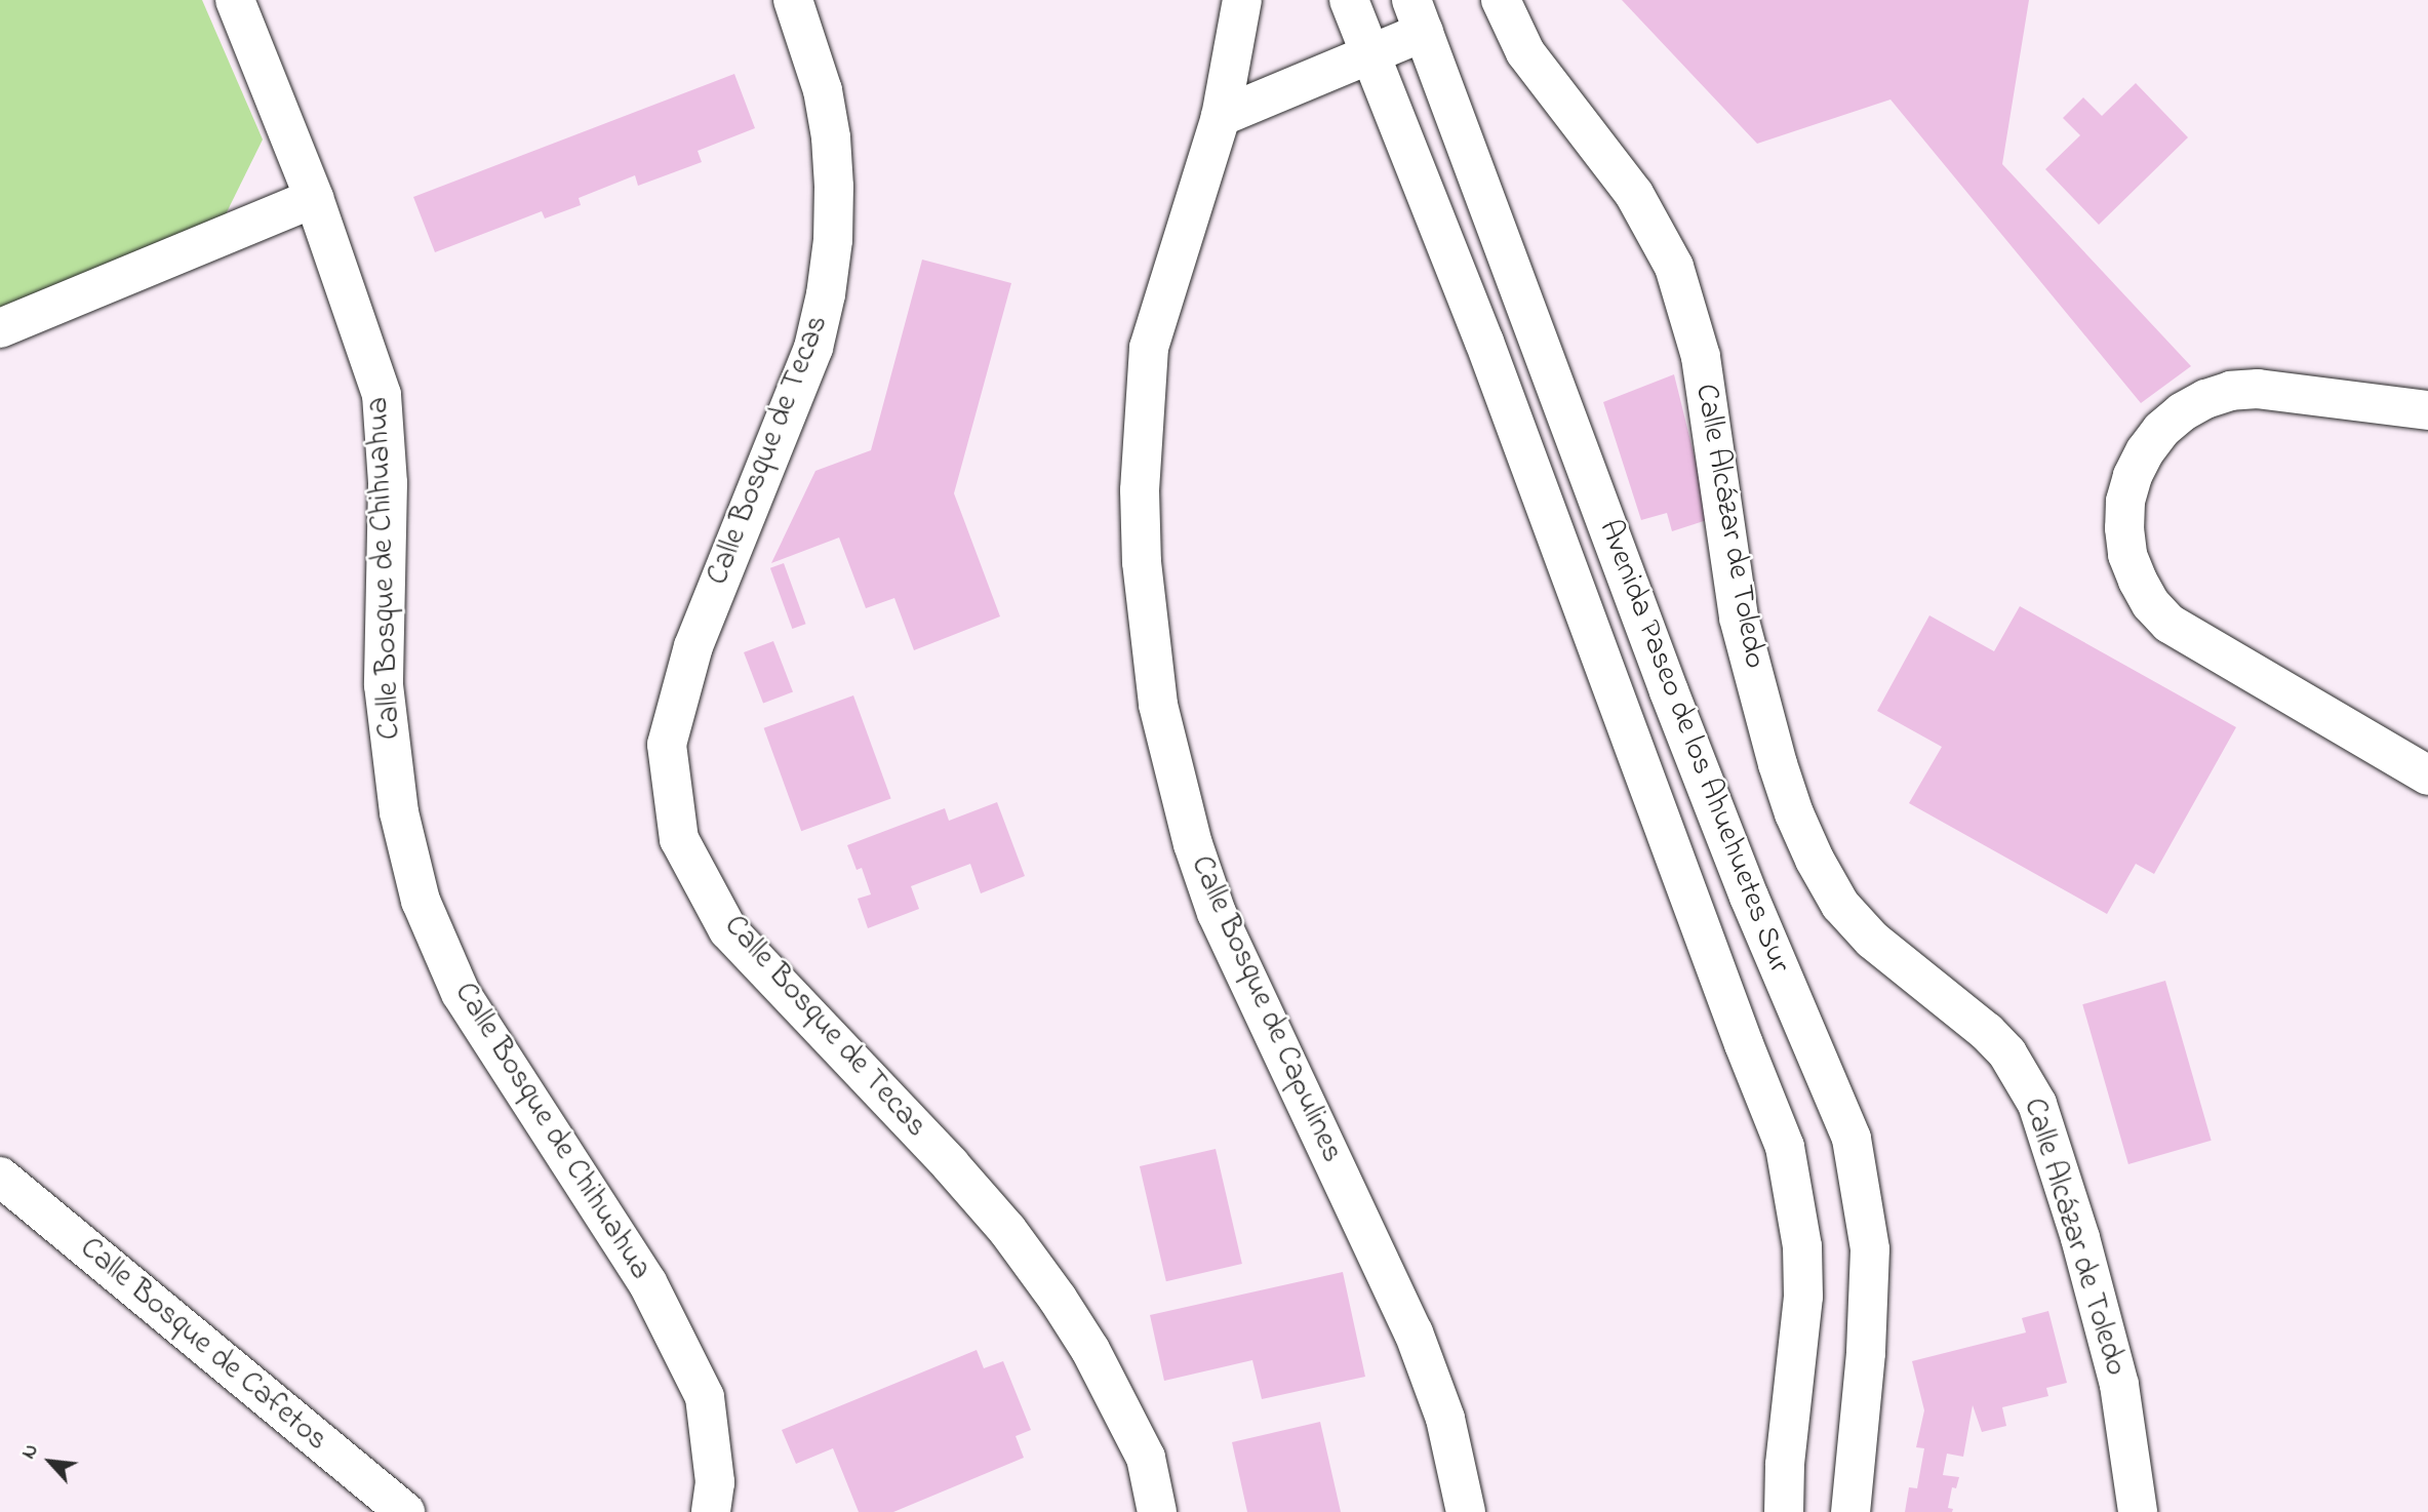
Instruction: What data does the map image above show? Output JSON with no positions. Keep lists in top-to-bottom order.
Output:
{
  "streets": {
    "street": [
      "Calle Bosque de Tecas",
      "Calle Alcázar de Toledo",
      "Calle Bosque de Chihuahua",
      "Avenida Paseo de los Ahuehuetes Sur",
      "Calle Bosque de Capulines",
      "Calle Bosque de Cafetos"
    ]
  },
  "north": "top left"
}
